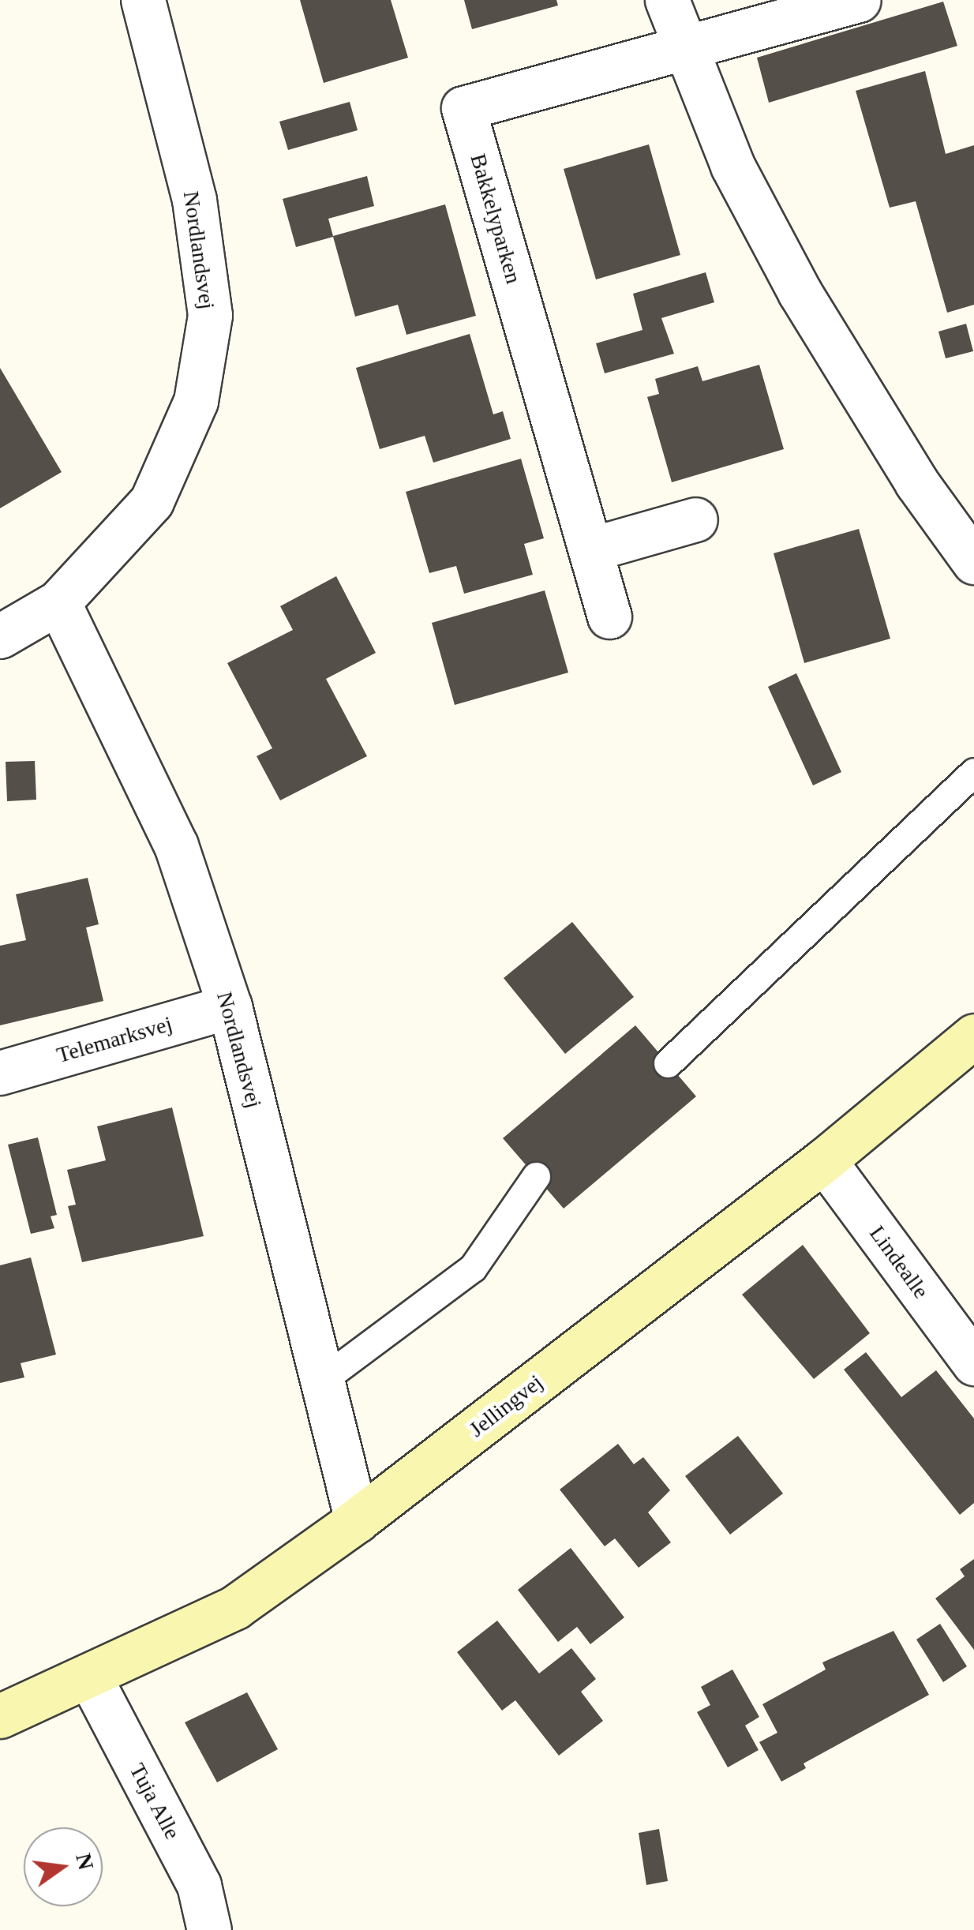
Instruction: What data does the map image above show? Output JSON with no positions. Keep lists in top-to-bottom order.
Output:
{
  "streets": {
    "main road": ["Jellingvej"],
    "street": [
      "Bakkelyparken",
      "Nordlandsvej",
      "Telemarksvej",
      "Lindealle",
      "Tuja Alle"
    ]
  },
  "crossings": [
    ["Nordlandsvej", "Telemarksvej"],
    ["Nordlandsvej", "Jellingvej"],
    ["Lindealle", "Jellingvej"],
    ["Jellingvej", "Tuja Alle"]
  ],
  "north": "right"
}
